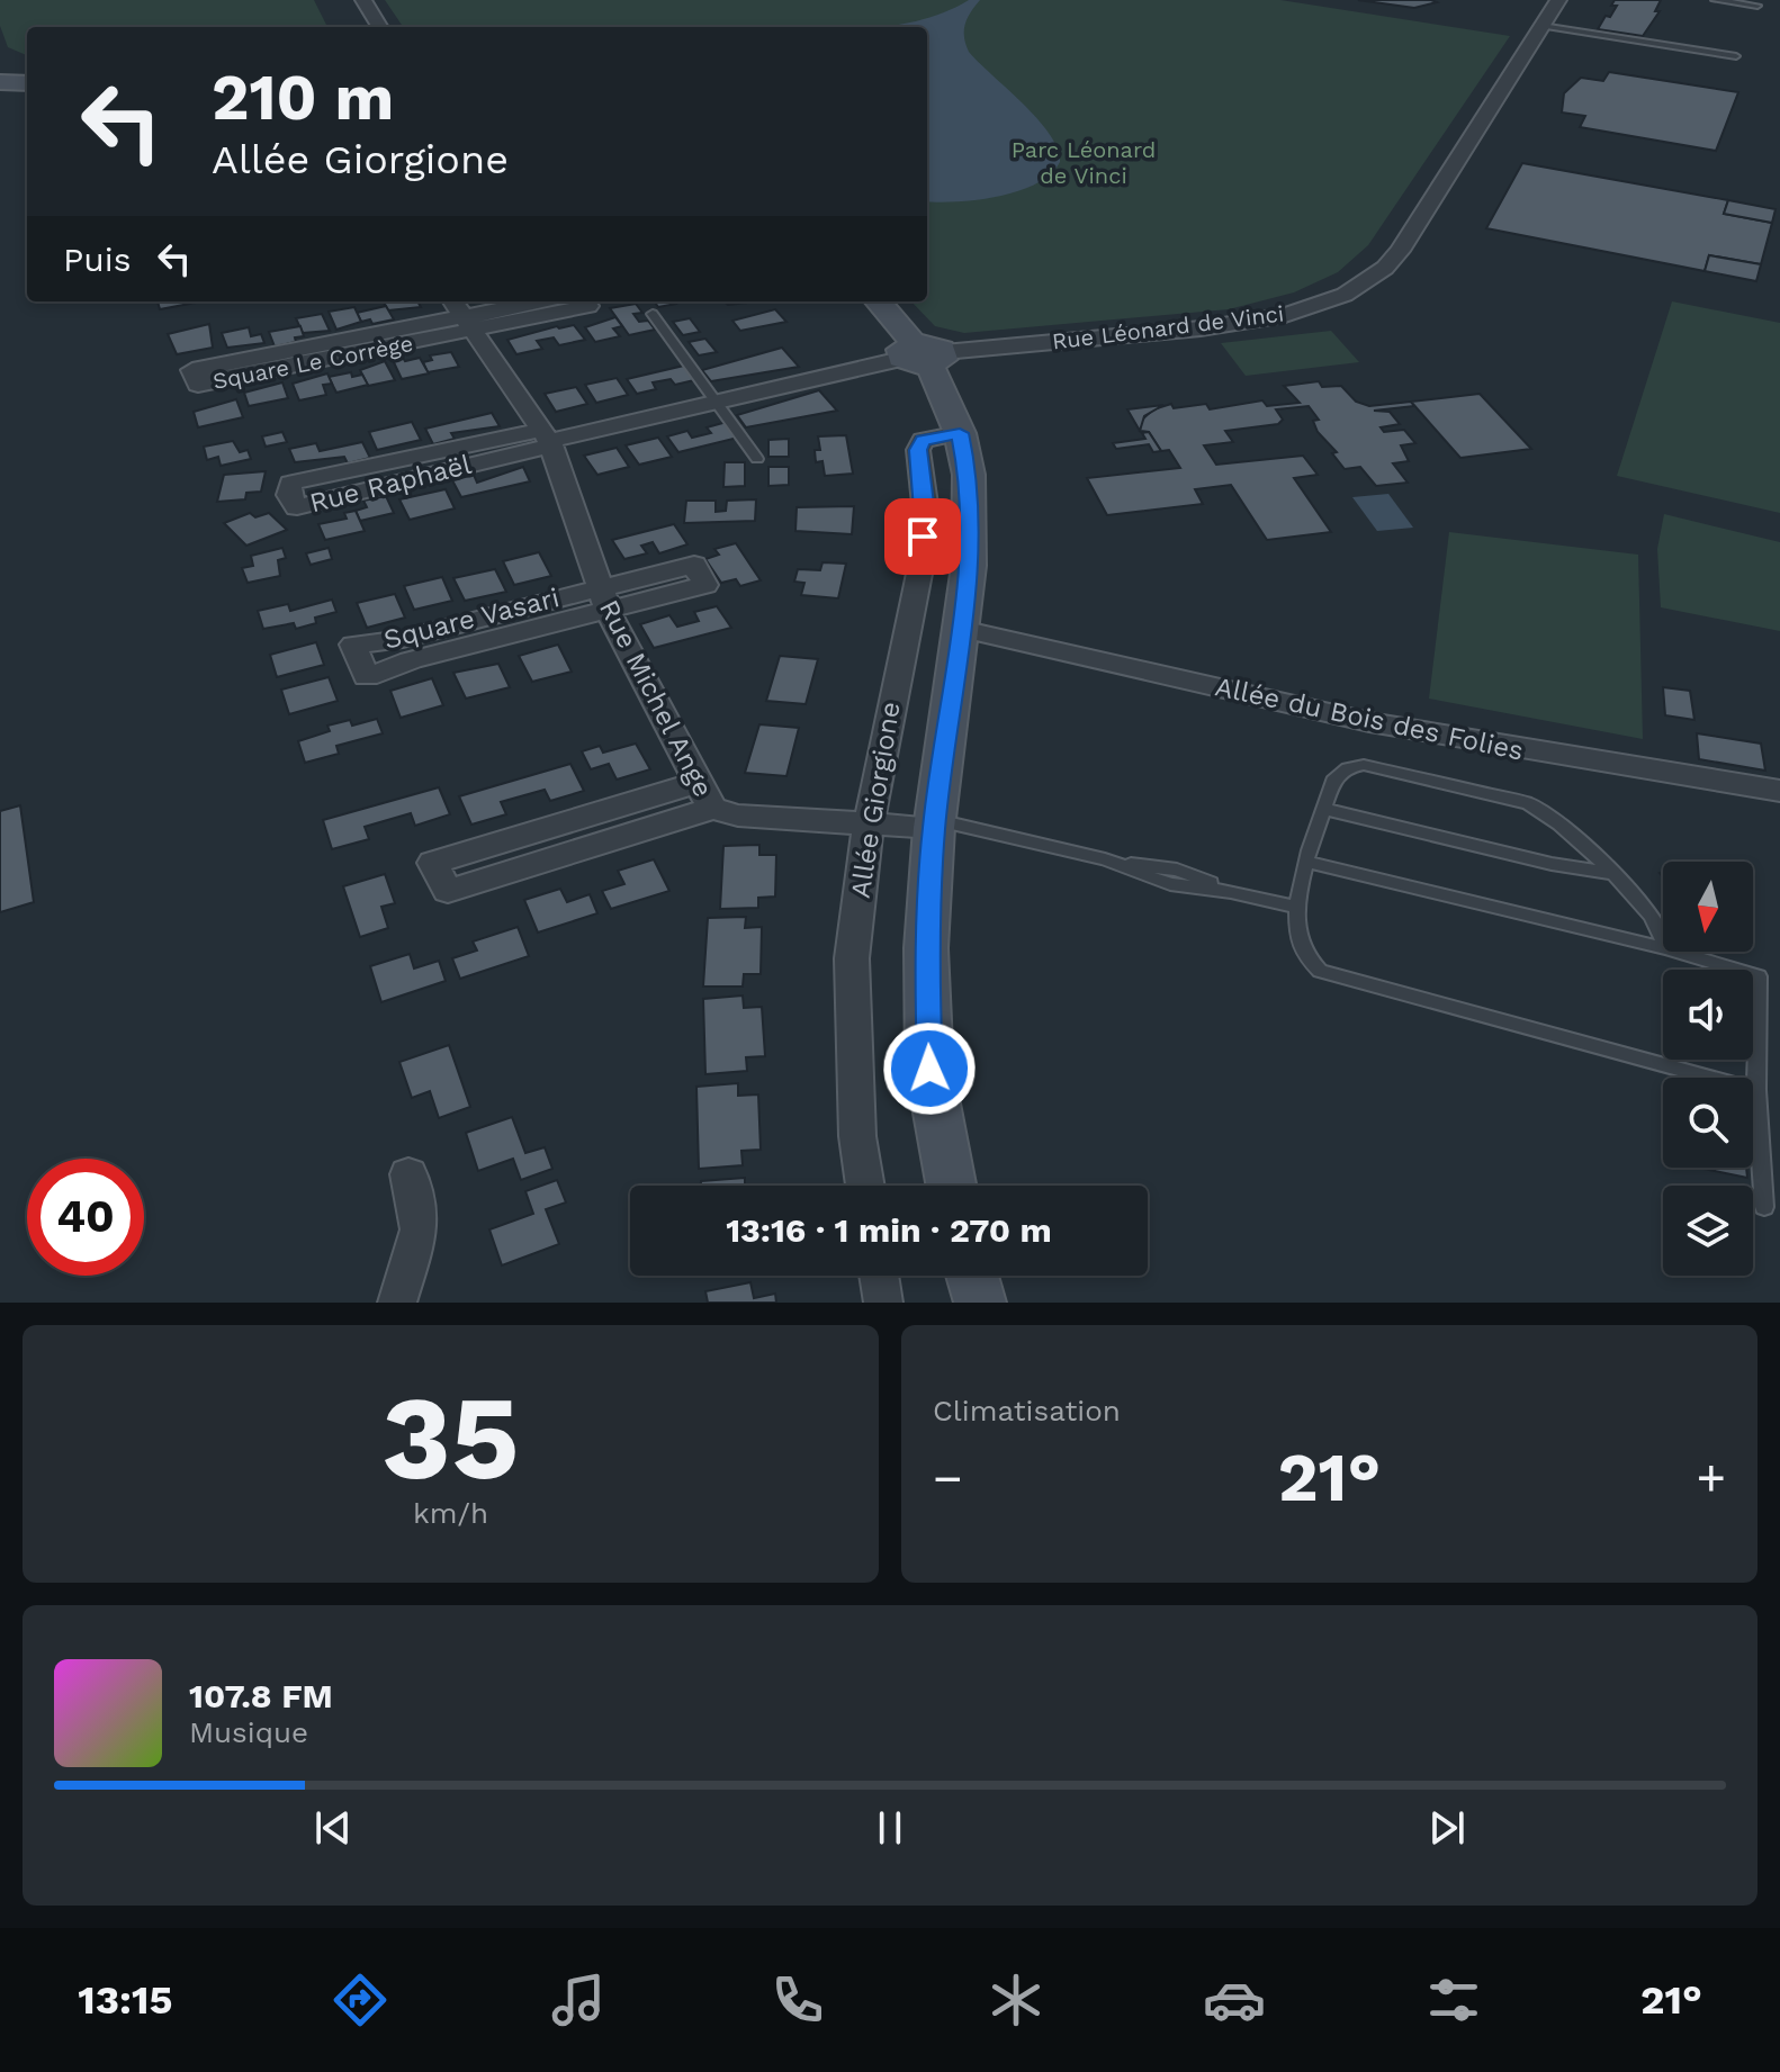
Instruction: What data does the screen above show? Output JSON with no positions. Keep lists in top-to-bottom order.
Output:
{
  "streets": {
    "street": [
      "Rue Léonard de Vinci",
      "Square Le Corrège",
      "Rue Raphaël",
      "Square Vasari",
      "Rue Michel Ange",
      "Allée du Bois des Folies",
      "Allée Giorgione"
    ]
  },
  "crossings": [
    ["Rue Léonard de Vinci", "Rue Raphaël"],
    ["Square Le Corrège", "Rue Michel Ange"],
    ["Rue Raphaël", "Rue Michel Ange"],
    ["Square Vasari", "Rue Michel Ange"],
    ["Rue Michel Ange", "Allée Giorgione"]
  ],
  "parks": ["Parc Léonard de Vinci"],
  "north": "bottom",
  "page": {
    "turn": ["210 m", "Allée Giorgione"],
    "then": "Puis",
    "limit": "40",
    "trip": "13:16 · 1 min · 270 m",
    "tile": [
      ["35", "km/h"],
      "Climatisation"
    ],
    "heat": ["−", "21°", "+"],
    "song": ["107.8 FM", "Musique"],
    "tabs": ["13:15", "21°"]
  }
}
